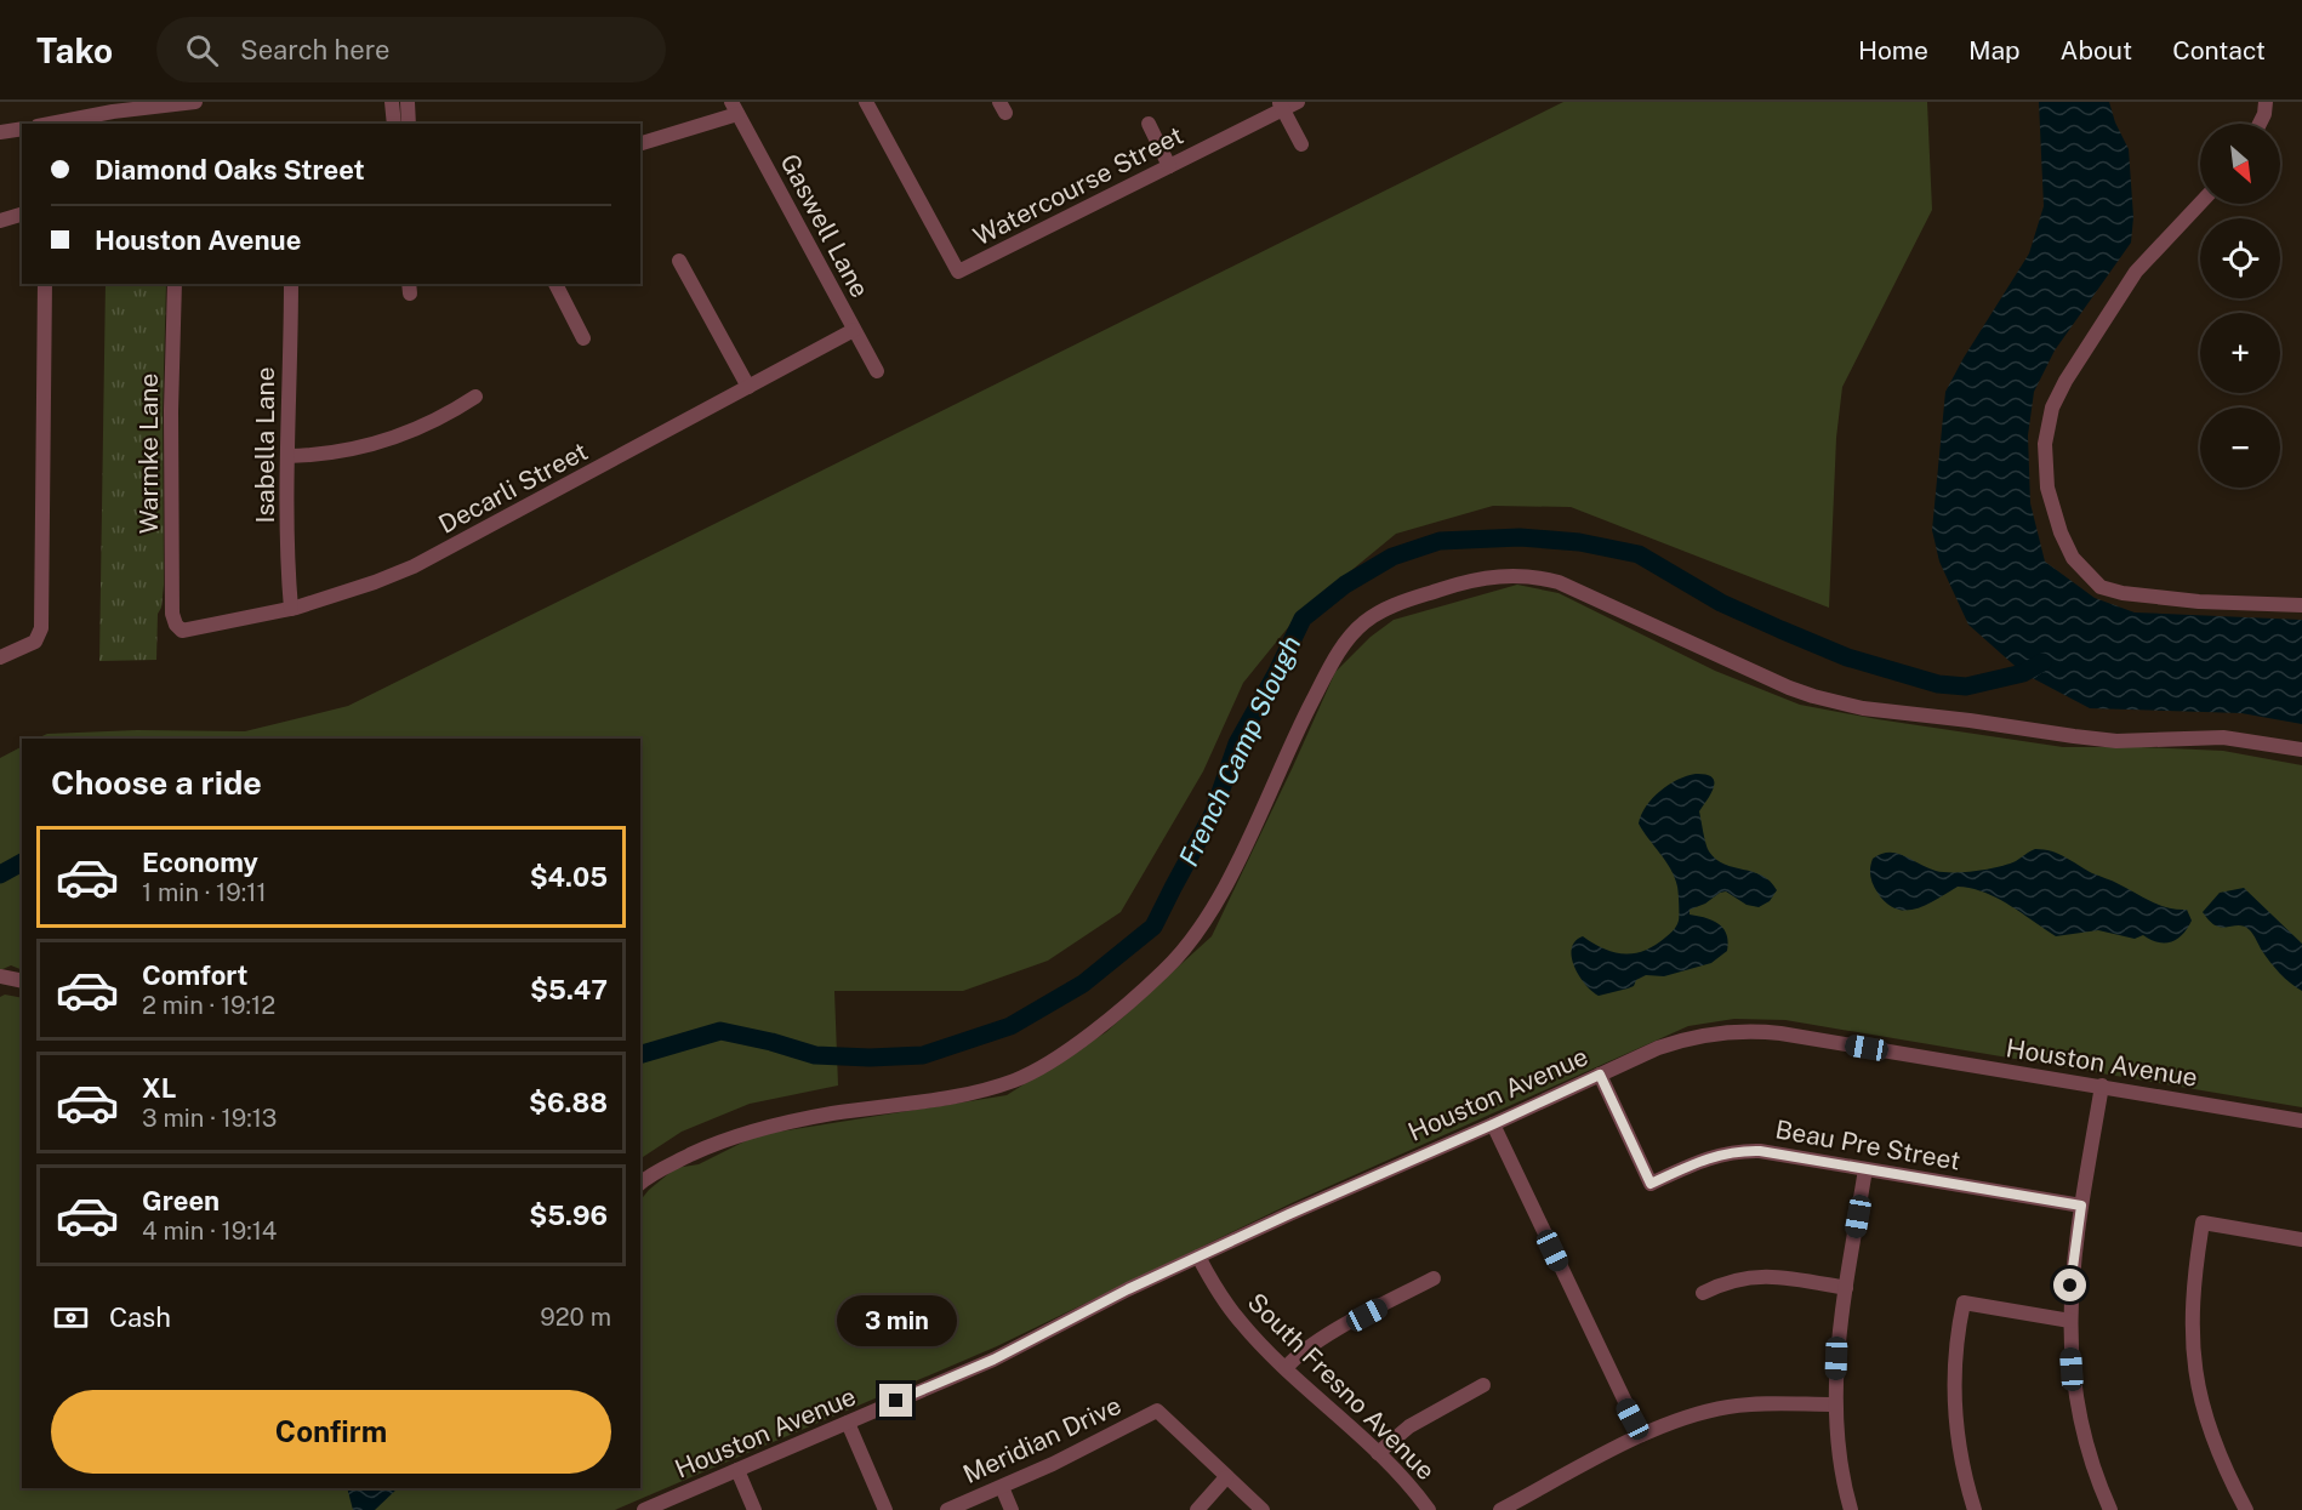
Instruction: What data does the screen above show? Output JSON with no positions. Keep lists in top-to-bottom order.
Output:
{
  "streets": {
    "street": [
      "Watercourse Street",
      "Gaswell Lane",
      "Isabella Lane",
      "Warmke Lane",
      "Decarli Street",
      "Houston Avenue",
      "Beau Pre Street",
      "South Fresno Avenue",
      "Meridian Drive"
    ]
  },
  "crossings": [
    ["Gaswell Lane", "Decarli Street"],
    ["Isabella Lane", "Decarli Street"],
    ["Warmke Lane", "Decarli Street"],
    ["Houston Avenue", "Beau Pre Street"],
    ["Houston Avenue", "South Fresno Avenue"]
  ],
  "water": ["French Camp Slough"],
  "north": "bottom right",
  "page": {
    "header": "Tako",
    "search": "Search here",
    "nav": [
      "Home",
      "Map",
      "About",
      "Contact"
    ],
    "map_buttons": ["+", "−"],
    "banner": ["Diamond Oaks Street", "Houston Avenue"],
    "heading": "Choose a ride",
    "list": [
      {
        "name": "Economy",
        "note": "1 min · 19:11",
        "value": "$4.05"
      },
      {
        "name": "Comfort",
        "note": "2 min · 19:12",
        "value": "$5.47"
      },
      {
        "name": "XL",
        "note": "3 min · 19:13",
        "value": "$6.88"
      },
      {
        "name": "Green",
        "note": "4 min · 19:14",
        "value": "$5.96"
      }
    ],
    "pay": ["Cash", "920 m"],
    "bubble": "3 min",
    "buttons": "Confirm"
  }
}
